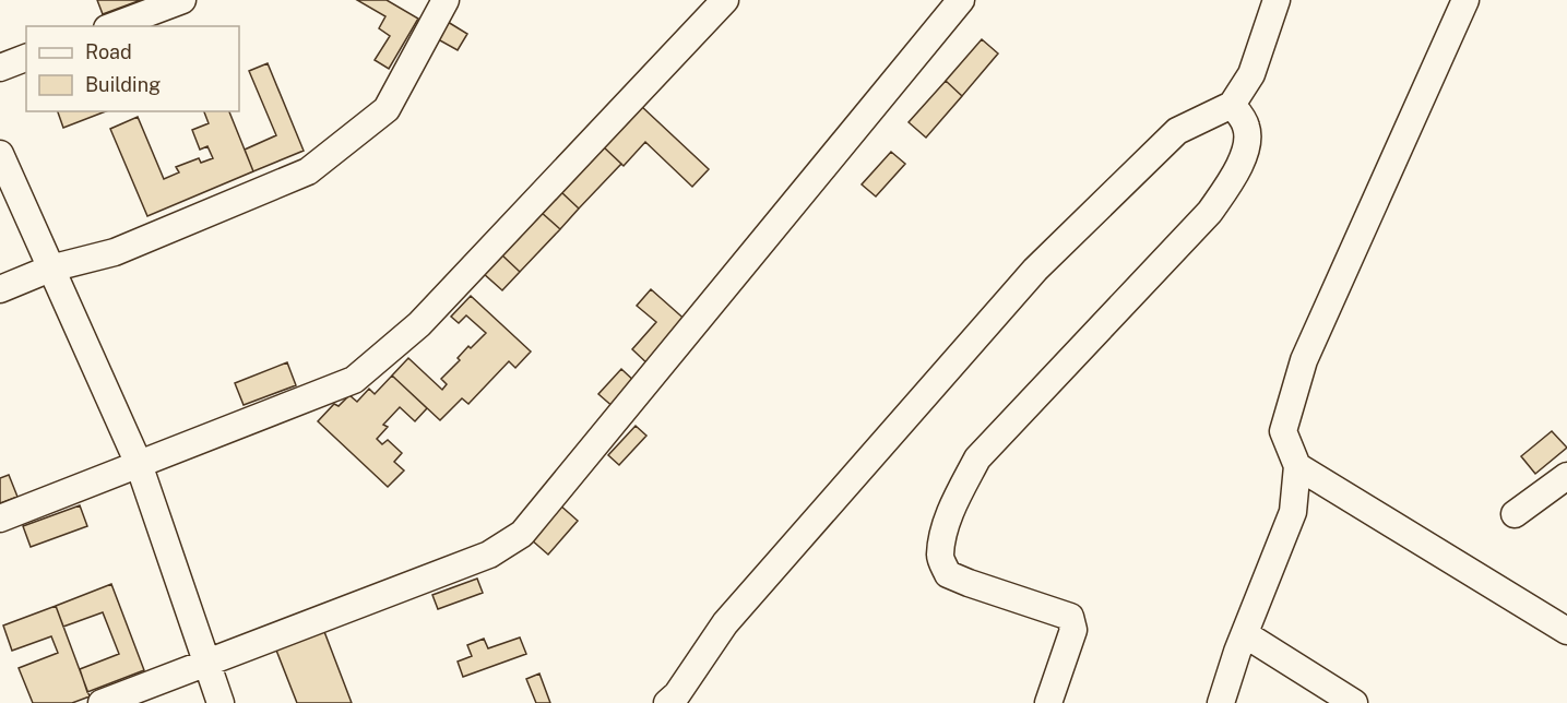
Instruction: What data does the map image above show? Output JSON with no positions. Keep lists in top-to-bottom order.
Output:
{
  "legend": ["Road", "Building"]
}
